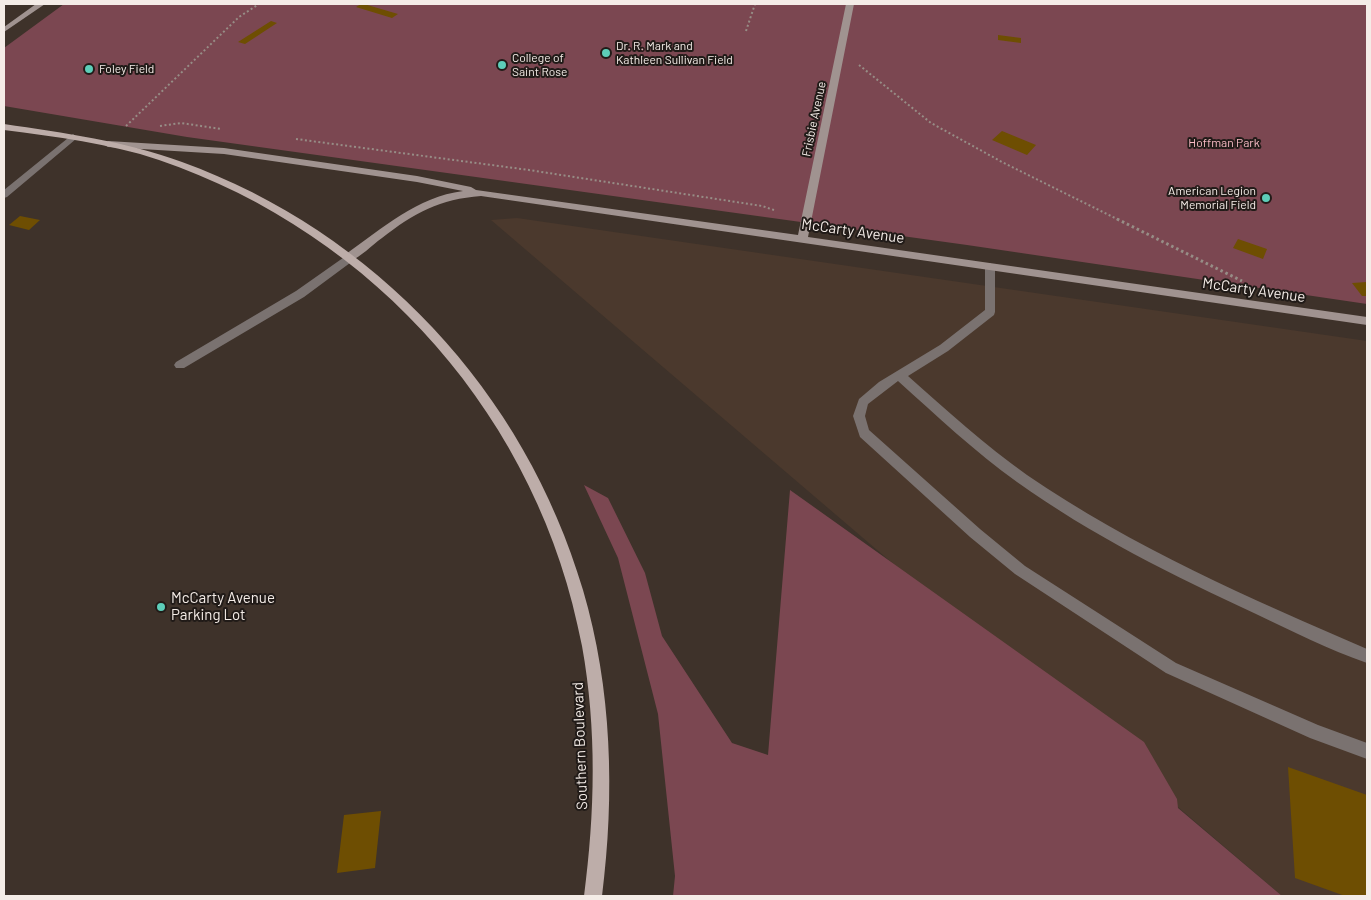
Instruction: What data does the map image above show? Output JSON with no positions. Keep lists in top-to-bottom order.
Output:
{
  "streets": {
    "main road": ["Southern Boulevard"],
    "street": ["Frisbie Avenue", "McCarty Avenue"]
  },
  "crossings": [
    ["Frisbie Avenue", "McCarty Avenue"],
    ["McCarty Avenue", "Southern Boulevard"]
  ],
  "parks": ["Hoffman Park"],
  "places": [
    "Dr. R. Mark and Kathleen Sullivan Field",
    "College of Saint Rose",
    "Foley Field",
    "American Legion Memorial Field",
    "McCarty Avenue Parking Lot"
  ]
}
